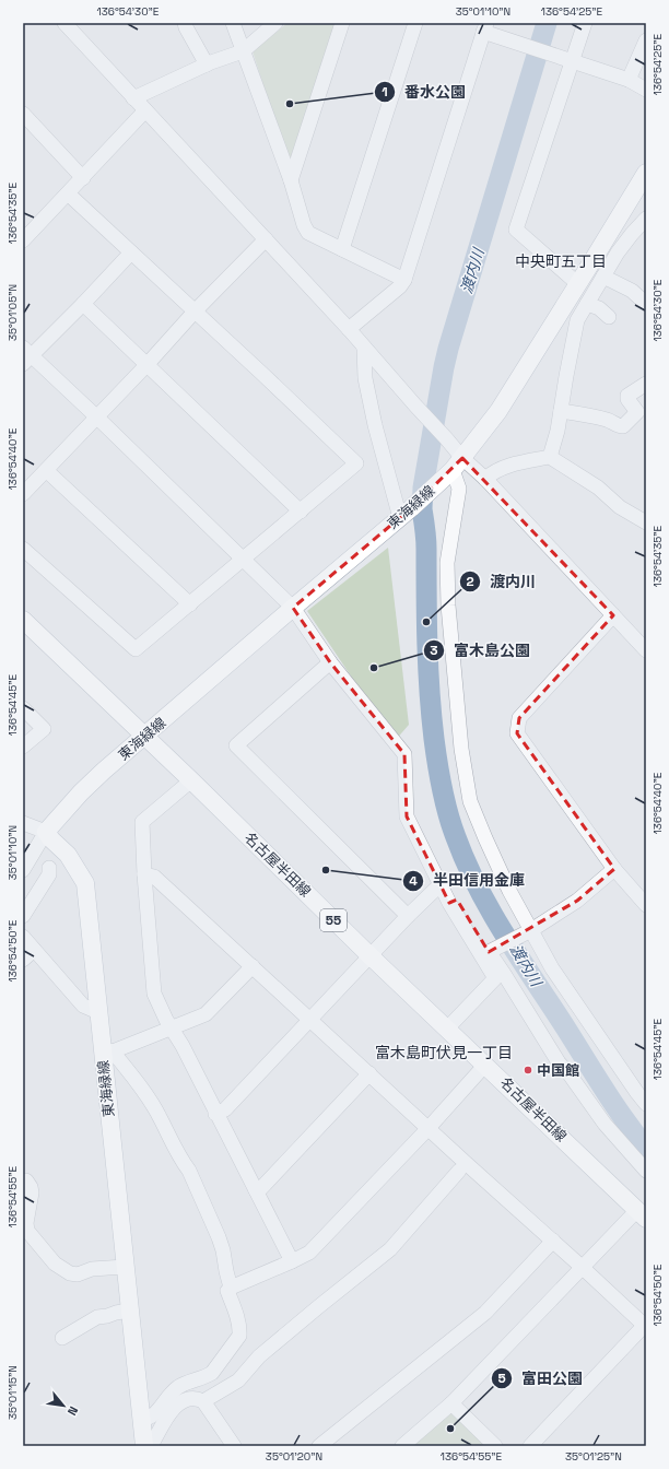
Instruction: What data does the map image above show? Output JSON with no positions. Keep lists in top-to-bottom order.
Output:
{
  "streets": {
    "main road": ["東海緑線", "名古屋半田線", "55"]
  },
  "crossings": [
    ["東海緑線", "名古屋半田線"]
  ],
  "districts": ["中央町五丁目", "富木島町伏見一丁目"],
  "water": ["渡内川"],
  "places": [
    "番水公園",
    "渡内川",
    "富木島公園",
    "半田信用金庫",
    "中国館",
    "富田公園"
  ],
  "north": "bottom right",
  "coordinates": [
    "136°54'30\"E",
    "35°01'10\"N",
    "136°54'25\"E",
    "136°54'35\"E",
    "35°01'05\"N",
    "136°54'40\"E",
    "136°54'45\"E",
    "136°54'50\"E",
    "136°54'55\"E",
    "35°01'15\"N",
    "35°01'20\"N",
    "35°01'25\"N"
  ]
}
